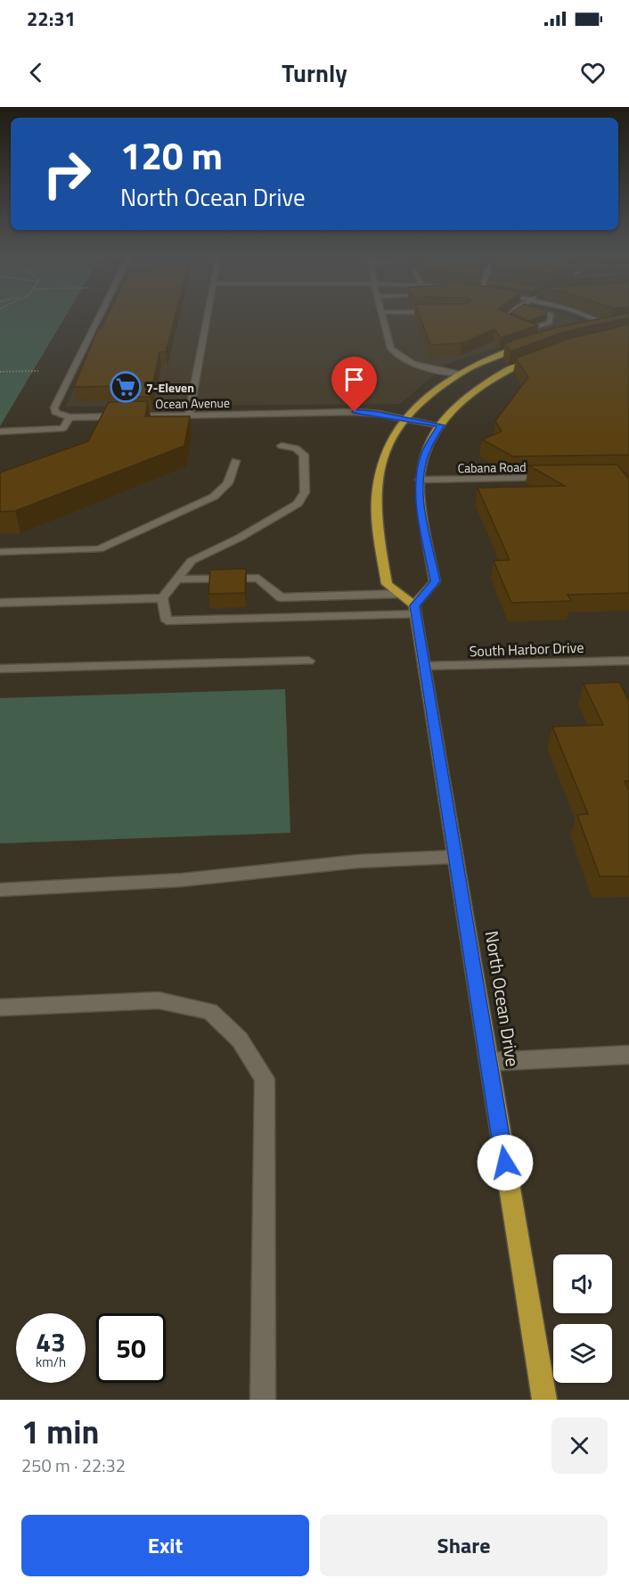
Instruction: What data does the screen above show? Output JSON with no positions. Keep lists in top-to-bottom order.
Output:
{
  "streets": {
    "main road": ["North Ocean Drive"],
    "street": ["Ocean Avenue", "Cabana Road", "South Harbor Drive"]
  },
  "crossings": [
    ["South Harbor Drive", "North Ocean Drive"]
  ],
  "places": {
    "supermarket": ["7-Eleven"]
  },
  "page": {
    "status": "22:31",
    "header": "Turnly",
    "turn": ["120 m", "North Ocean Drive"],
    "speed": "43 km/h",
    "limit": "50",
    "heading": ["1 min", "250 m · 22:32"],
    "buttons": ["Exit", "Share"]
  }
}
